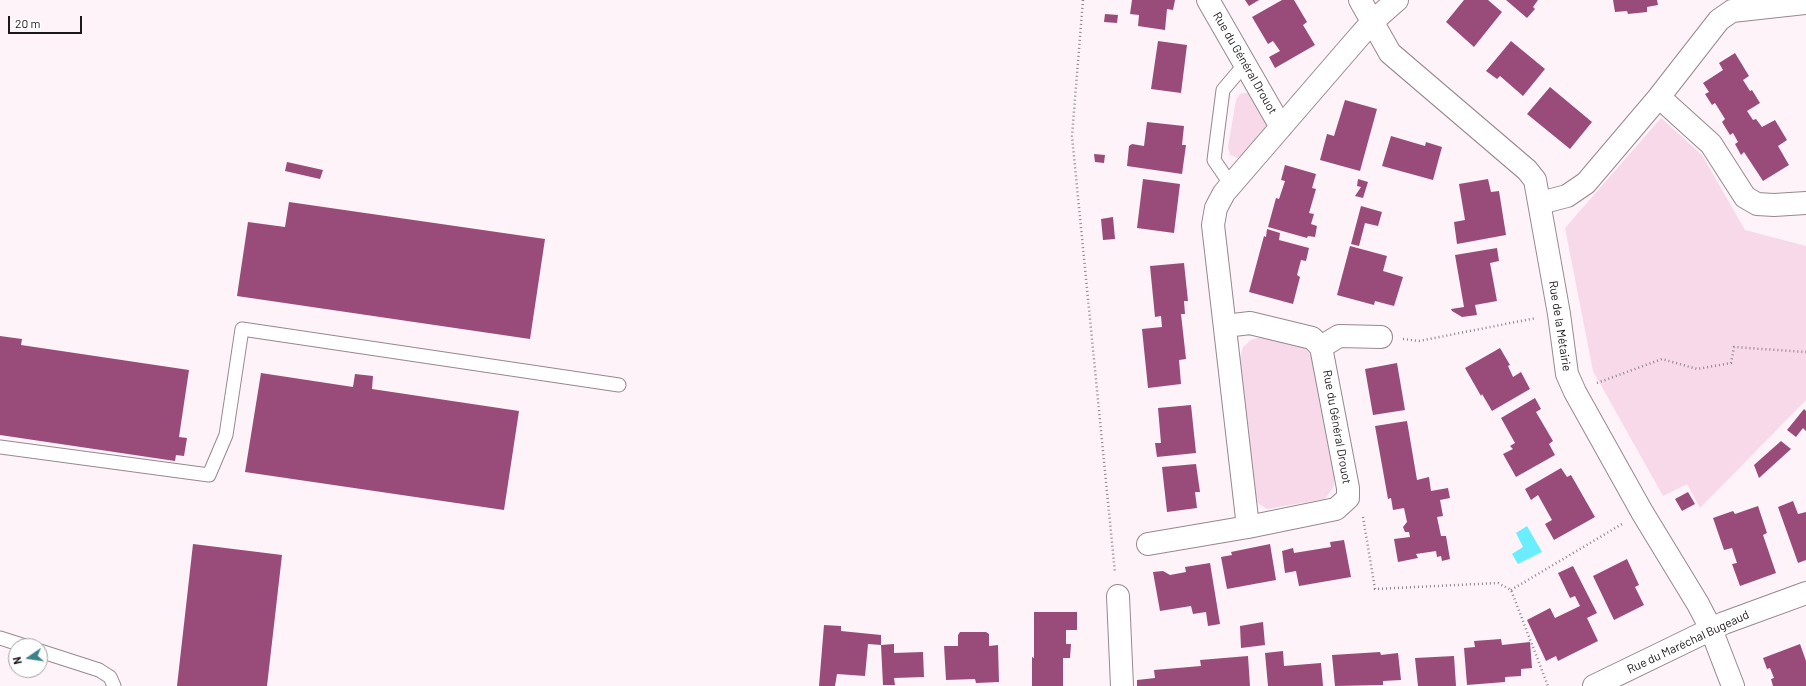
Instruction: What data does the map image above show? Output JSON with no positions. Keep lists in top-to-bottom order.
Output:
{
  "streets": {
    "street": ["Rue du Général Drouot", "Rue de la Métairie", "Rue du Maréchal Bugeaud"]
  },
  "crossings": [
    ["Rue du Général Drouot", "Rue de la Métairie"],
    ["Rue de la Métairie", "Rue du Maréchal Bugeaud"]
  ],
  "scale_bar": "20 m",
  "north": "left"
}
